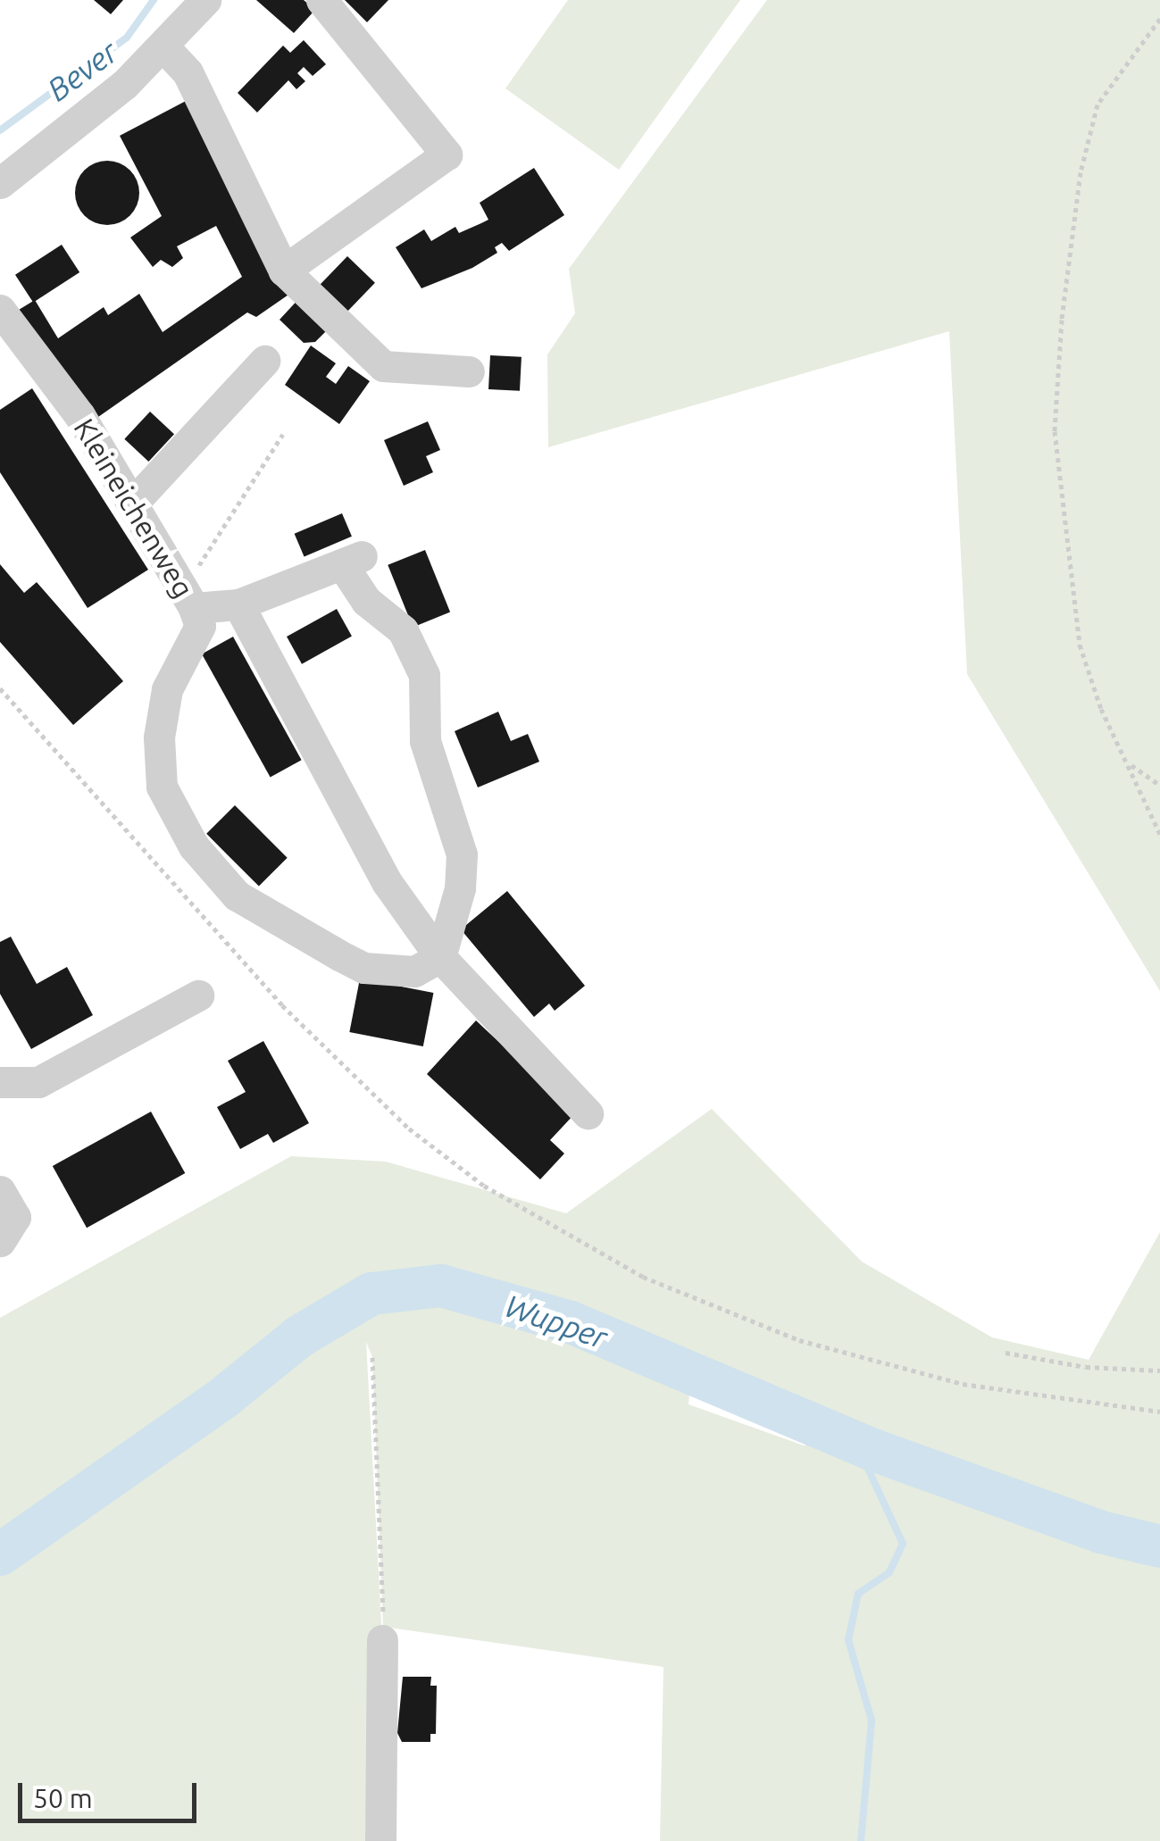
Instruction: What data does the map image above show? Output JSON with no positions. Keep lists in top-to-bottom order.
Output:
{
  "streets": {
    "street": ["Kleineichenweg"]
  },
  "water": ["Bever", "Wupper"],
  "scale_bar": "50 m"
}
